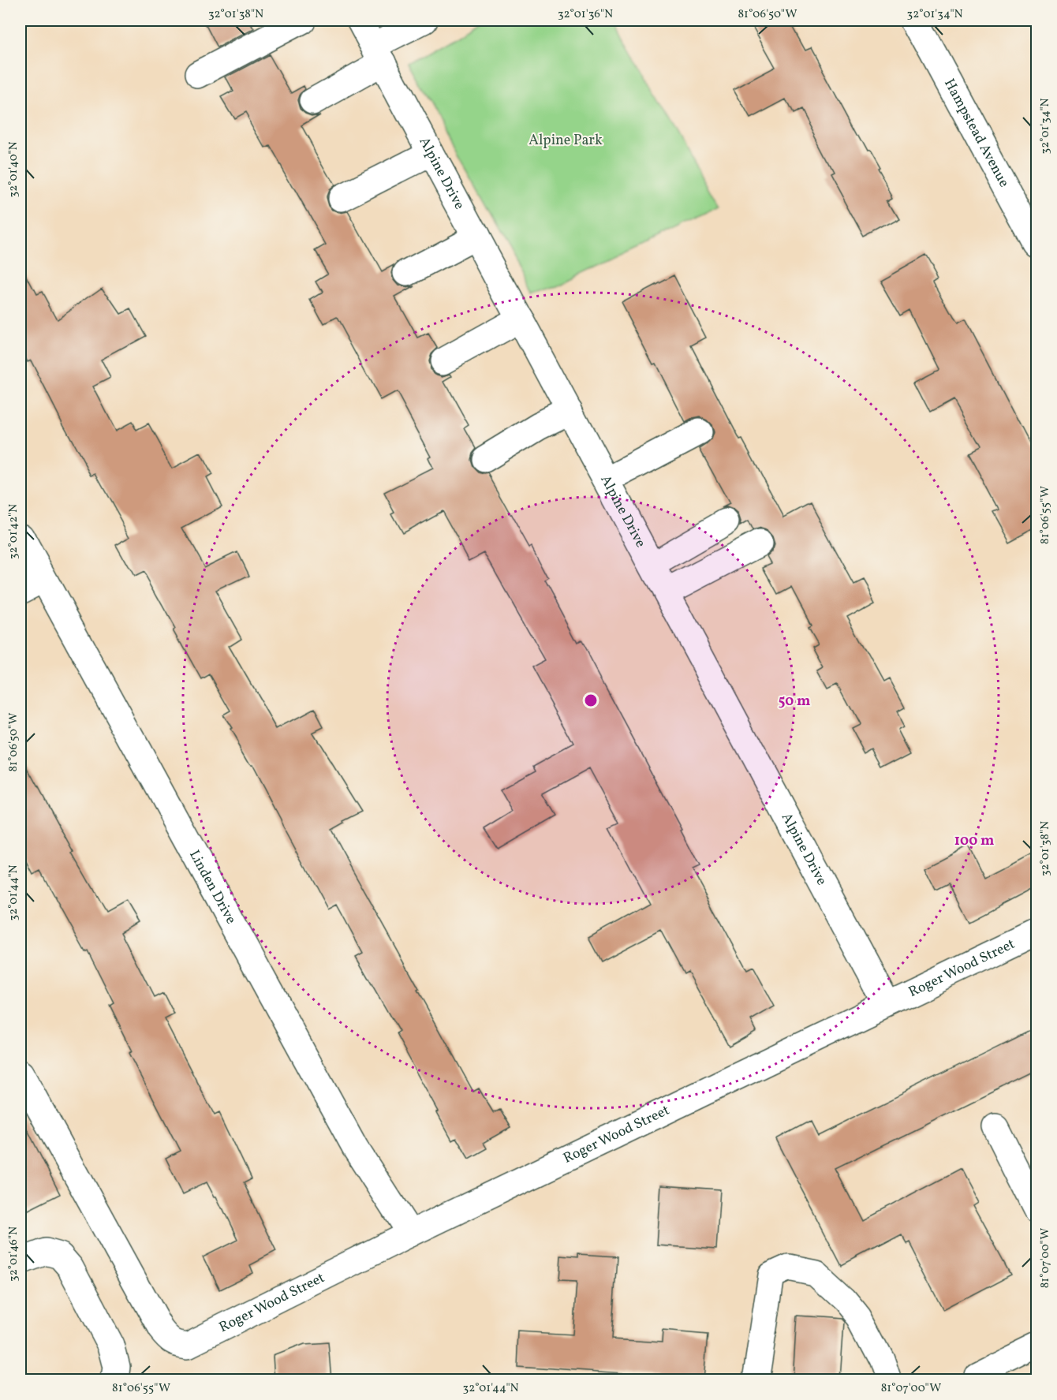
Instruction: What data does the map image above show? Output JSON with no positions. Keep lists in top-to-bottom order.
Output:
{
  "streets": {
    "street": [
      "Hampstead Avenue",
      "Alpine Drive",
      "Linden Drive",
      "Roger Wood Street"
    ]
  },
  "crossings": [
    ["Alpine Drive", "Roger Wood Street"],
    ["Linden Drive", "Roger Wood Street"]
  ],
  "parks": ["Alpine Park"],
  "coordinates": [
    "32°01'38\"N",
    "32°01'36\"N",
    "81°06'50\"W",
    "32°01'34\"N",
    "32°01'40\"N",
    "81°06'55\"W",
    "32°01'42\"N",
    "32°01'44\"N",
    "32°01'46\"N",
    "81°07'00\"W"
  ],
  "rings": ["50 m", "100 m"]
}
